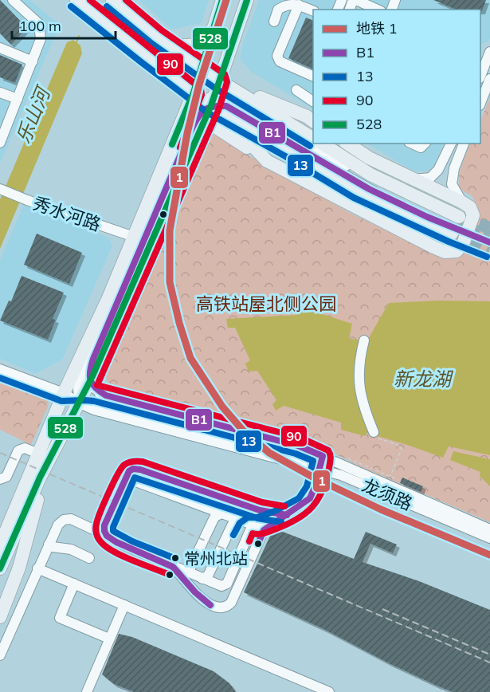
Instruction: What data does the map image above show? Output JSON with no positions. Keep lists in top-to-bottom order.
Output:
{
  "streets": {
    "street": ["秀水河路", "龙须路"]
  },
  "water": ["乐山河", "新龙湖"],
  "parks": ["高铁站屋北侧公园"],
  "places": ["常州北站"],
  "lines": [
    "metro line 1",
    "transit line 90",
    "transit line 528",
    "transit line 13",
    "transit line B1"
  ],
  "legend": [
    "地铁 1",
    "B1",
    "13",
    "90",
    "528"
  ],
  "scale_bar": "100 m"
}
